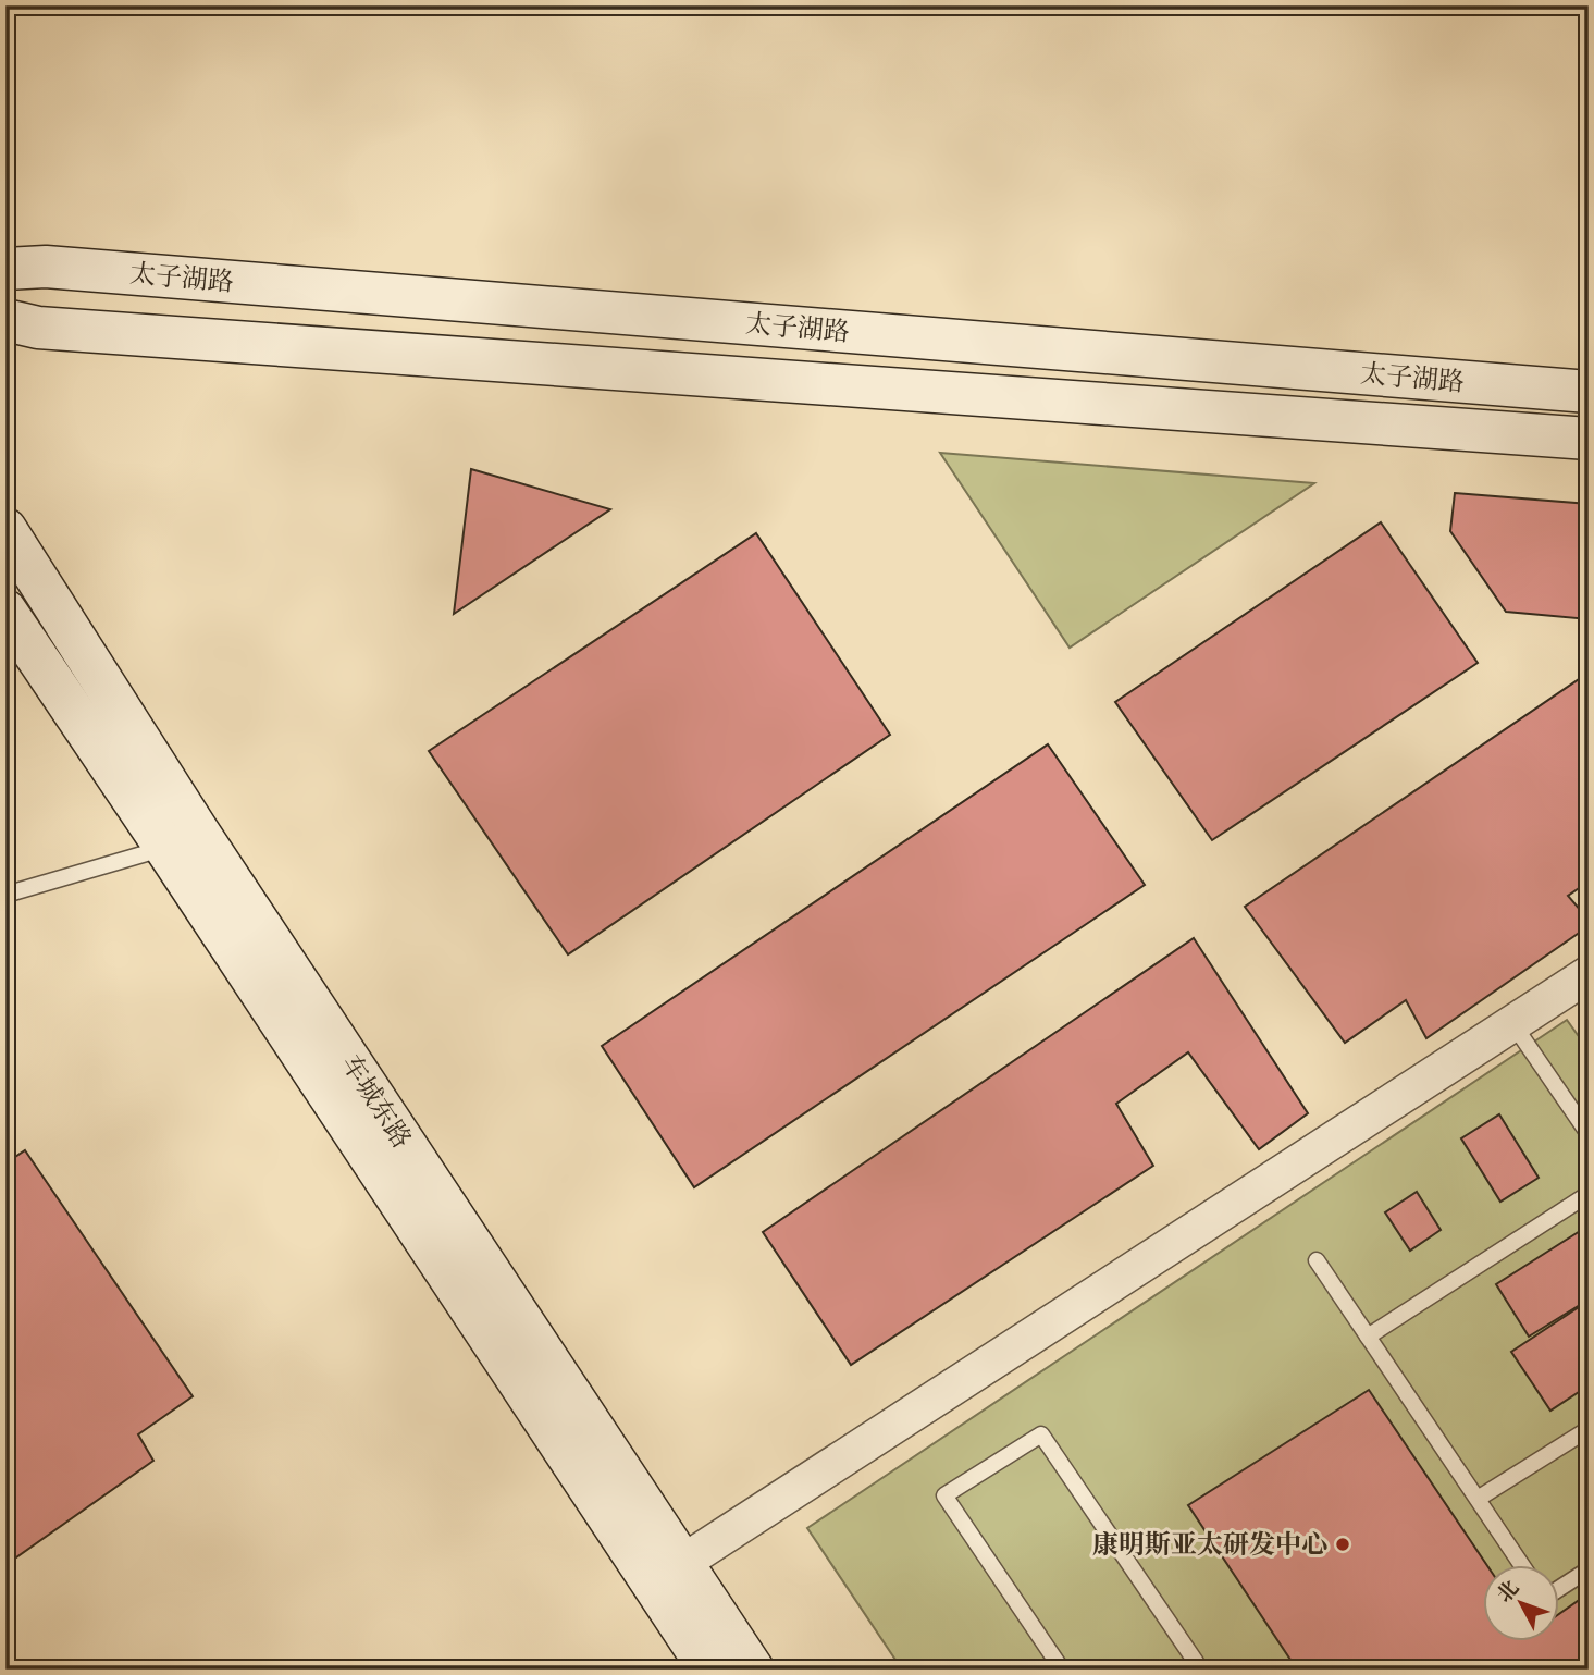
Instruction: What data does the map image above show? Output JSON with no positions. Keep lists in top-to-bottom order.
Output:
{
  "streets": {
    "main road": ["太子湖路", "车城东路"]
  },
  "places": ["康明斯亚太研发中心"],
  "north": "top left"
}
